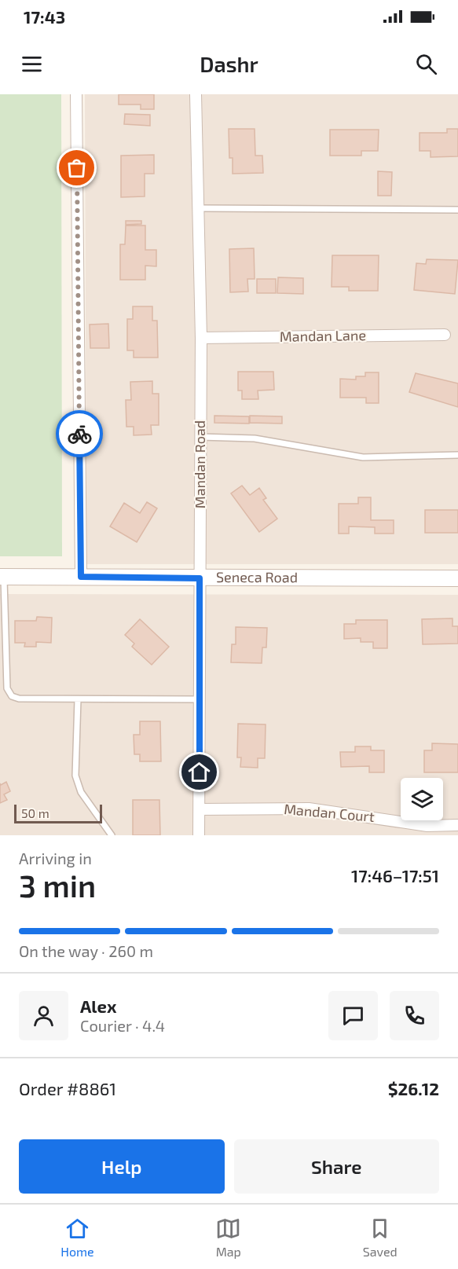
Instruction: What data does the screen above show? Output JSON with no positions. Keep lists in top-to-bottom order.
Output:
{
  "streets": {
    "street": [
      "Mandan Lane",
      "Mandan Road",
      "Seneca Road",
      "Mandan Court"
    ]
  },
  "crossings": [
    ["Mandan Lane", "Mandan Road"],
    ["Mandan Road", "Seneca Road"],
    ["Mandan Road", "Mandan Court"]
  ],
  "scale_bar": "50 m",
  "page": {
    "status": "17:43",
    "header": "Dashr",
    "scale": "50 m",
    "heading": ["3 min", "Arriving in", "17:46–17:51"],
    "panel": [
      "Alex",
      "Courier · 4.4",
      "Order #8861",
      "$26.12"
    ],
    "bar": "On the way · 260 m",
    "buttons": ["Help", "Share"],
    "tabs": ["Home", "Map", "Saved"]
  }
}
